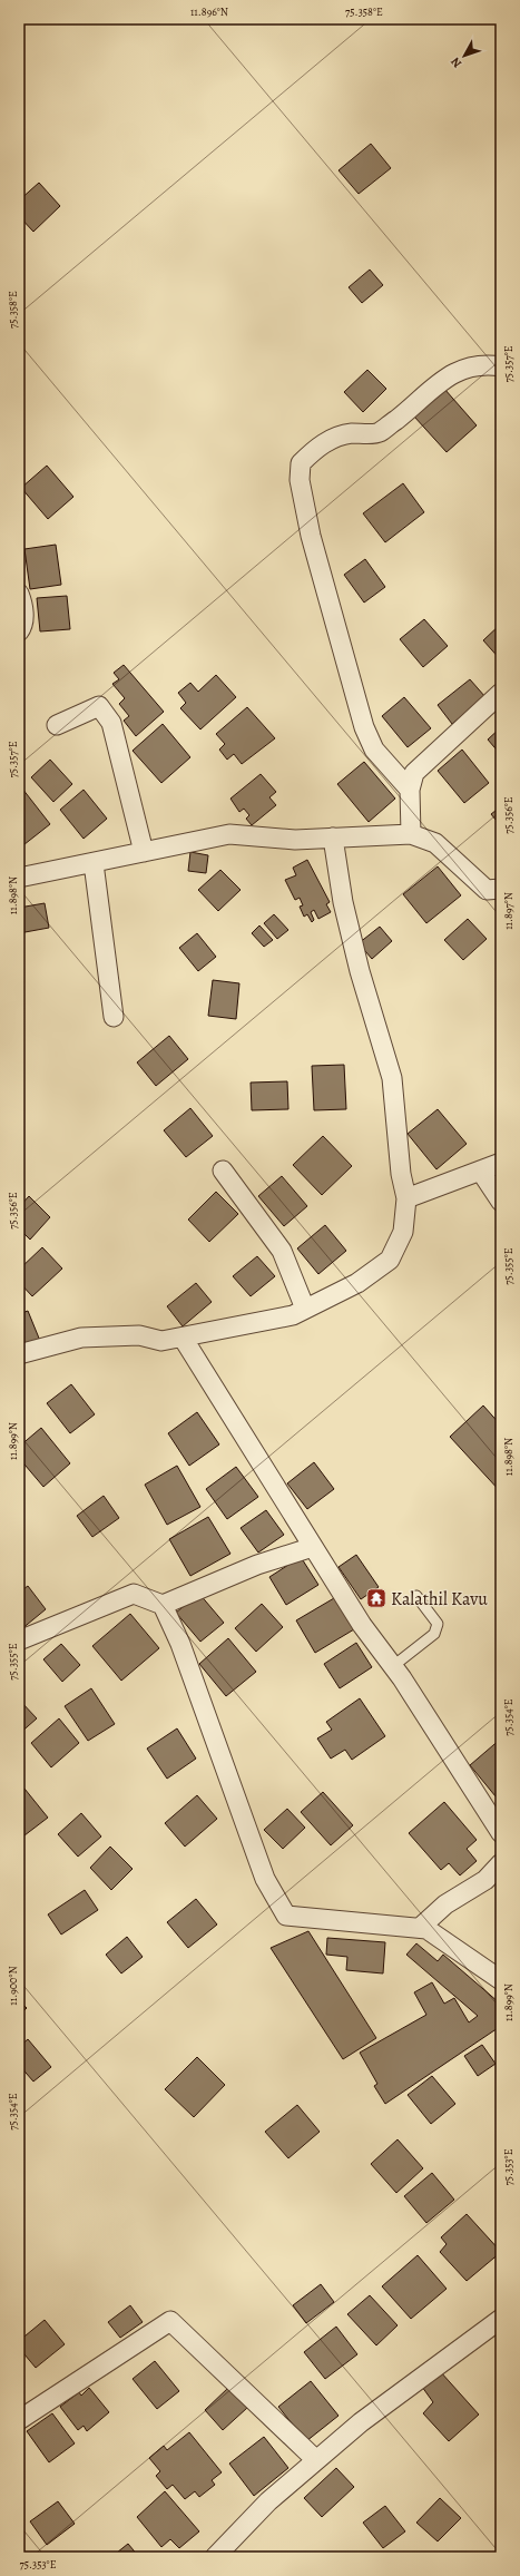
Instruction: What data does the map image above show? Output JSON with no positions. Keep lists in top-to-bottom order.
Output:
{
  "places": {
    "temple": ["Kalathil Kavu"]
  },
  "north": "bottom left",
  "coordinates": [
    "11.896°N",
    "75.358°E",
    "75.357°E",
    "75.356°E",
    "11.898°N",
    "11.897°N",
    "75.355°E",
    "11.899°N",
    "75.354°E",
    "11.900°N",
    "75.353°E"
  ]
}
